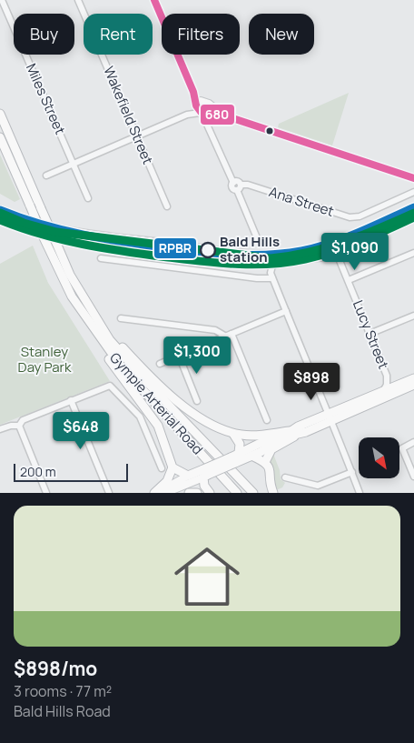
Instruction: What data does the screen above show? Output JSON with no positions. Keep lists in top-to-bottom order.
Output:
{
  "streets": {
    "highway": ["Gympie Arterial Road"],
    "street": [
      "Miles Street",
      "Wakefield Street",
      "Ana Street",
      "Lucy Street"
    ]
  },
  "parks": ["Stanley Day Park"],
  "places": ["Bald Hills station"],
  "lines": ["transit line 680", "transit line RPBR"],
  "scale_bar": "200 m",
  "north": "bottom right",
  "page": {
    "chip": [
      "Buy",
      "Rent",
      "Filters",
      "New"
    ],
    "price": [
      "$1,090",
      "$1,300",
      "$898",
      "$648"
    ],
    "scale": "200 m",
    "list": [
      {
        "name": "$898/mo",
        "note": "3 rooms · 77 m² · Bald Hills Road"
      }
    ]
  }
}
